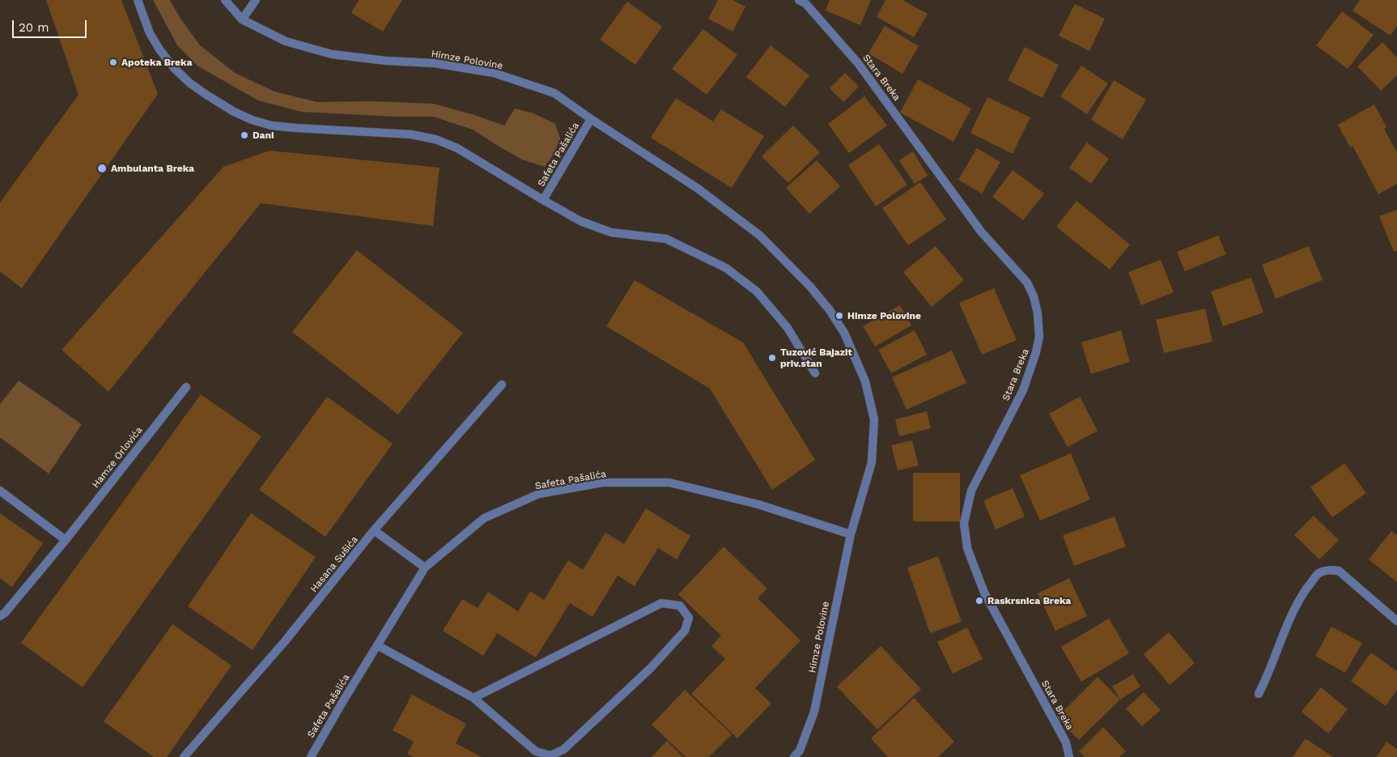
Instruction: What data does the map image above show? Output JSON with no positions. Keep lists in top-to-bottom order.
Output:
{
  "streets": {
    "street": [
      "Himze Polovine",
      "Stara Breka",
      "Safeta Pašalića",
      "Hamze Orlovića",
      "Hasana Sušića"
    ]
  },
  "crossings": [
    ["Himze Polovine", "Safeta Pašalića"]
  ],
  "places": [
    "Apoteka Breka",
    "Dani",
    "Ambulanta Breka",
    "Himze Polovine",
    "Tuzović Bajazit priv.stan",
    "Raskrsnica Breka"
  ],
  "scale_bar": "20 m"
}
